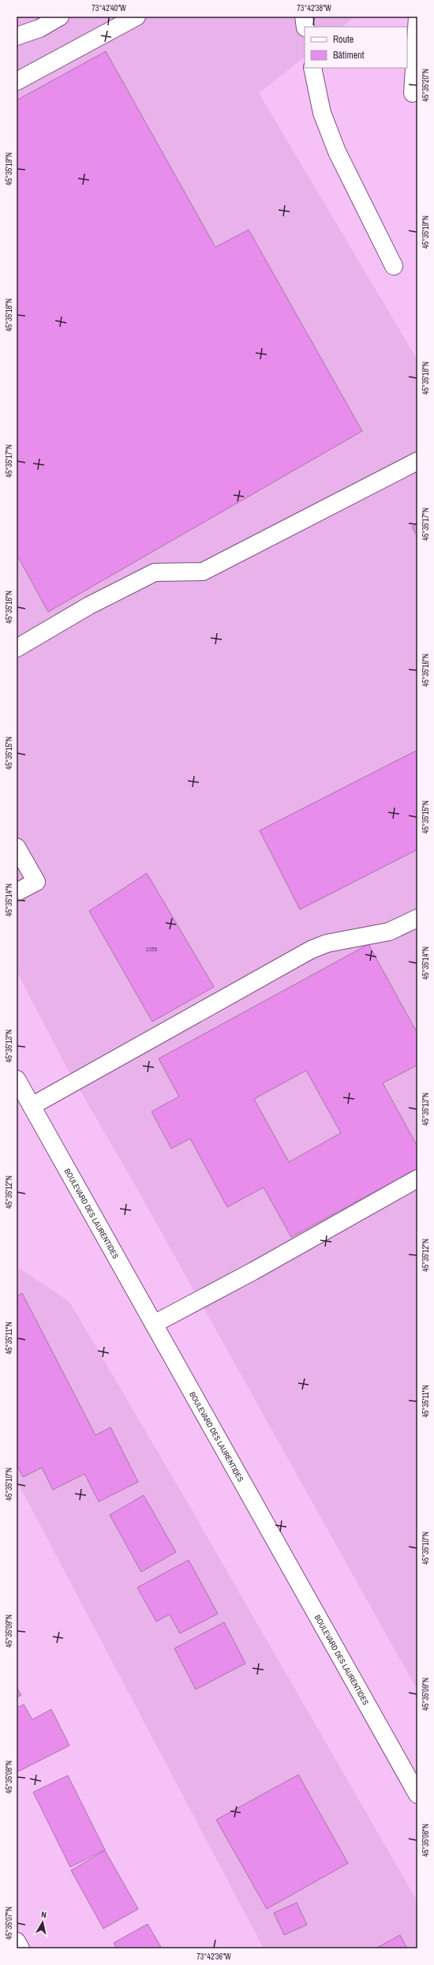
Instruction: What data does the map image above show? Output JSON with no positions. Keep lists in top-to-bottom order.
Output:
{
  "streets": {
    "main road": ["BOULEVARD DES LAURENTIDES"]
  },
  "house_numbers": ["1355"],
  "legend": ["Route", "Bâtiment"],
  "north": "top",
  "coordinates": [
    "73°42'40\"W",
    "73°42'38\"W",
    "45°35'20\"N",
    "45°35'19\"N",
    "45°35'18\"N",
    "45°35'17\"N",
    "45°35'16\"N",
    "45°35'15\"N",
    "45°35'14\"N",
    "45°35'13\"N",
    "45°35'12\"N",
    "45°35'11\"N",
    "45°35'10\"N",
    "45°35'09\"N",
    "45°35'08\"N",
    "45°35'07\"N",
    "73°42'36\"W"
  ]
}
